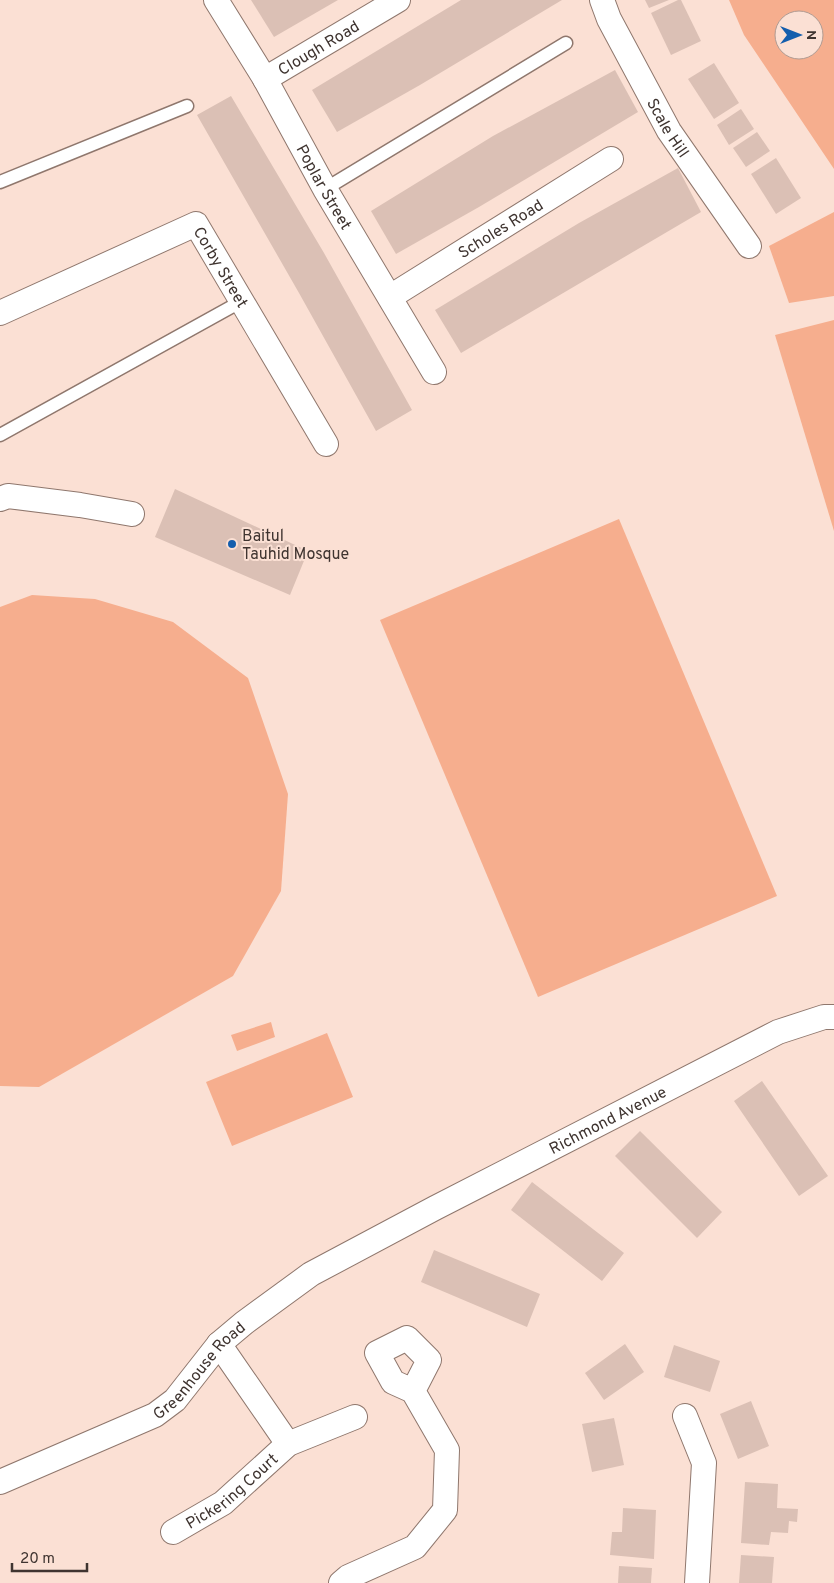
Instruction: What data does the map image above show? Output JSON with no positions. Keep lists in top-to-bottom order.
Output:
{
  "streets": {
    "street": [
      "Clough Road",
      "Scale Hill",
      "Poplar Street",
      "Scholes Road",
      "Corby Street",
      "Richmond Avenue",
      "Greenhouse Road",
      "Pickering Court"
    ]
  },
  "crossings": [
    ["Clough Road", "Poplar Street"],
    ["Poplar Street", "Scholes Road"],
    ["Richmond Avenue", "Greenhouse Road"],
    ["Greenhouse Road", "Pickering Court"]
  ],
  "places": ["Baitul Tauhid Mosque"],
  "scale_bar": "20 m",
  "north": "right"
}
